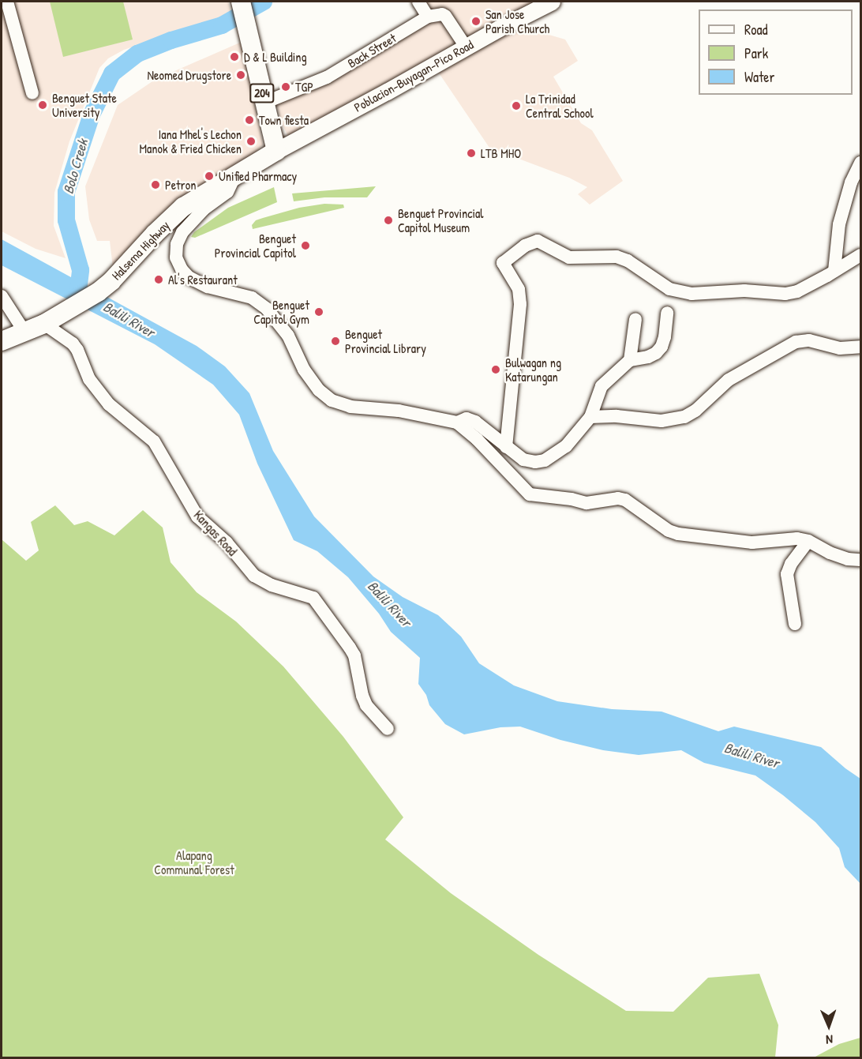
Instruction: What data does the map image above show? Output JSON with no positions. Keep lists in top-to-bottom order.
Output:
{
  "streets": {
    "highway": ["204", "Halsema Highway"],
    "main road": ["Poblacion-Buyagan-Pico Road"],
    "street": ["Back Street", "Kangas Road"]
  },
  "crossings": [
    ["Back Street", "204"],
    ["Poblacion-Buyagan-Pico Road", "204"],
    ["Poblacion-Buyagan-Pico Road", "Halsema Highway"],
    ["204", "Halsema Highway"],
    ["Halsema Highway", "Kangas Road"]
  ],
  "water": ["Bolo Creek", "Balili River"],
  "parks": ["Alapang Communal Forest"],
  "places": [
    "San Jose Parish Church",
    "D & L Building",
    "Neomed Drugstore",
    "TGP",
    "Benguet State University",
    "La Trinidad Central School",
    "Town fiesta",
    "Iana Mhel's Lechon Manok & Fried Chicken",
    "LTB MHO",
    "Unified Pharmacy",
    "Petron",
    "Benguet Provincial Capitol Museum",
    "Benguet Provincial Capitol",
    "Al's Restaurant",
    "Benguet Capitol Gym",
    "Benguet Provincial Library",
    "Bulwagan ng Katarungan"
  ],
  "legend": ["Road", "Park", "Water"],
  "north": "bottom"
}
